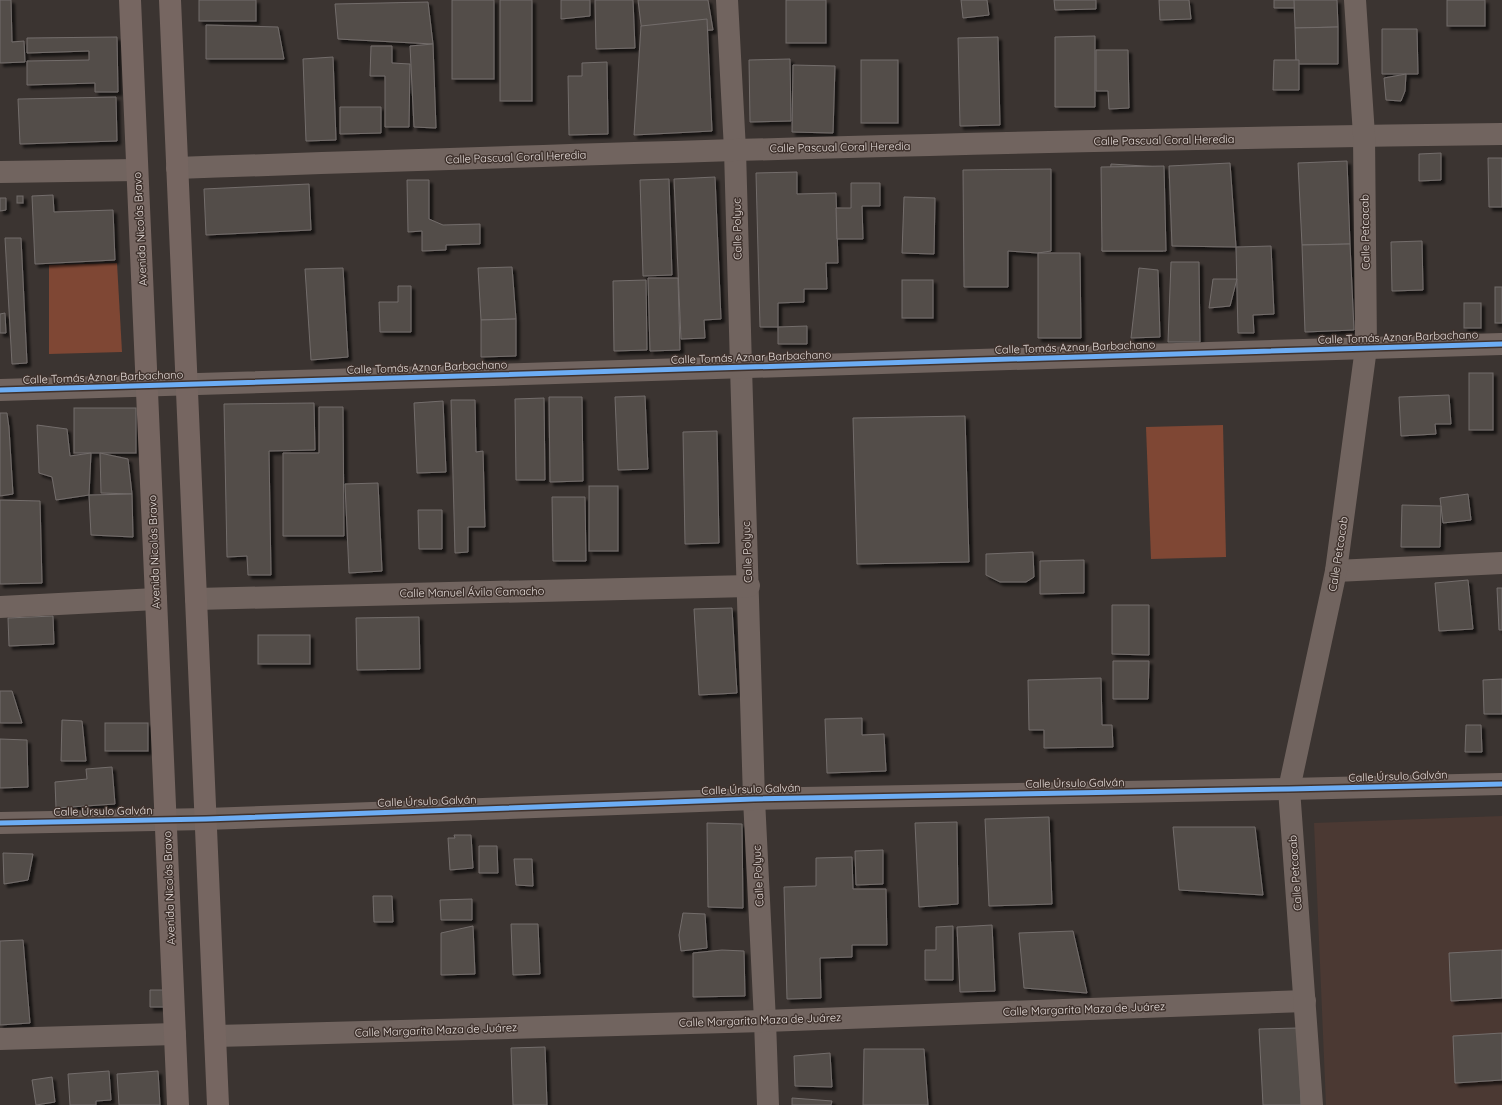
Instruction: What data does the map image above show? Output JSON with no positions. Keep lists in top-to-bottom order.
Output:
{
  "streets": {
    "main road": ["Avenida Nicolás Bravo"],
    "street": [
      "Calle Pascual Coral Heredia",
      "Calle Polyuc",
      "Calle Petcacab",
      "Calle Tomás Aznar Barbachano",
      "Calle Manuel Ávila Camacho",
      "Calle Úrsulo Galván",
      "Calle Margarita Maza de Juárez"
    ]
  },
  "crossings": [
    ["Calle Pascual Coral Heredia", "Calle Polyuc"],
    ["Calle Pascual Coral Heredia", "Calle Petcacab"],
    ["Avenida Nicolás Bravo", "Calle Tomás Aznar Barbachano"],
    ["Avenida Nicolás Bravo", "Calle Úrsulo Galván"],
    ["Calle Polyuc", "Calle Tomás Aznar Barbachano"],
    ["Calle Polyuc", "Calle Manuel Ávila Camacho"],
    ["Calle Polyuc", "Calle Úrsulo Galván"],
    ["Calle Polyuc", "Calle Margarita Maza de Juárez"],
    ["Calle Petcacab", "Calle Tomás Aznar Barbachano"],
    ["Calle Petcacab", "Calle Úrsulo Galván"],
    ["Calle Petcacab", "Calle Margarita Maza de Juárez"]
  ]
}
